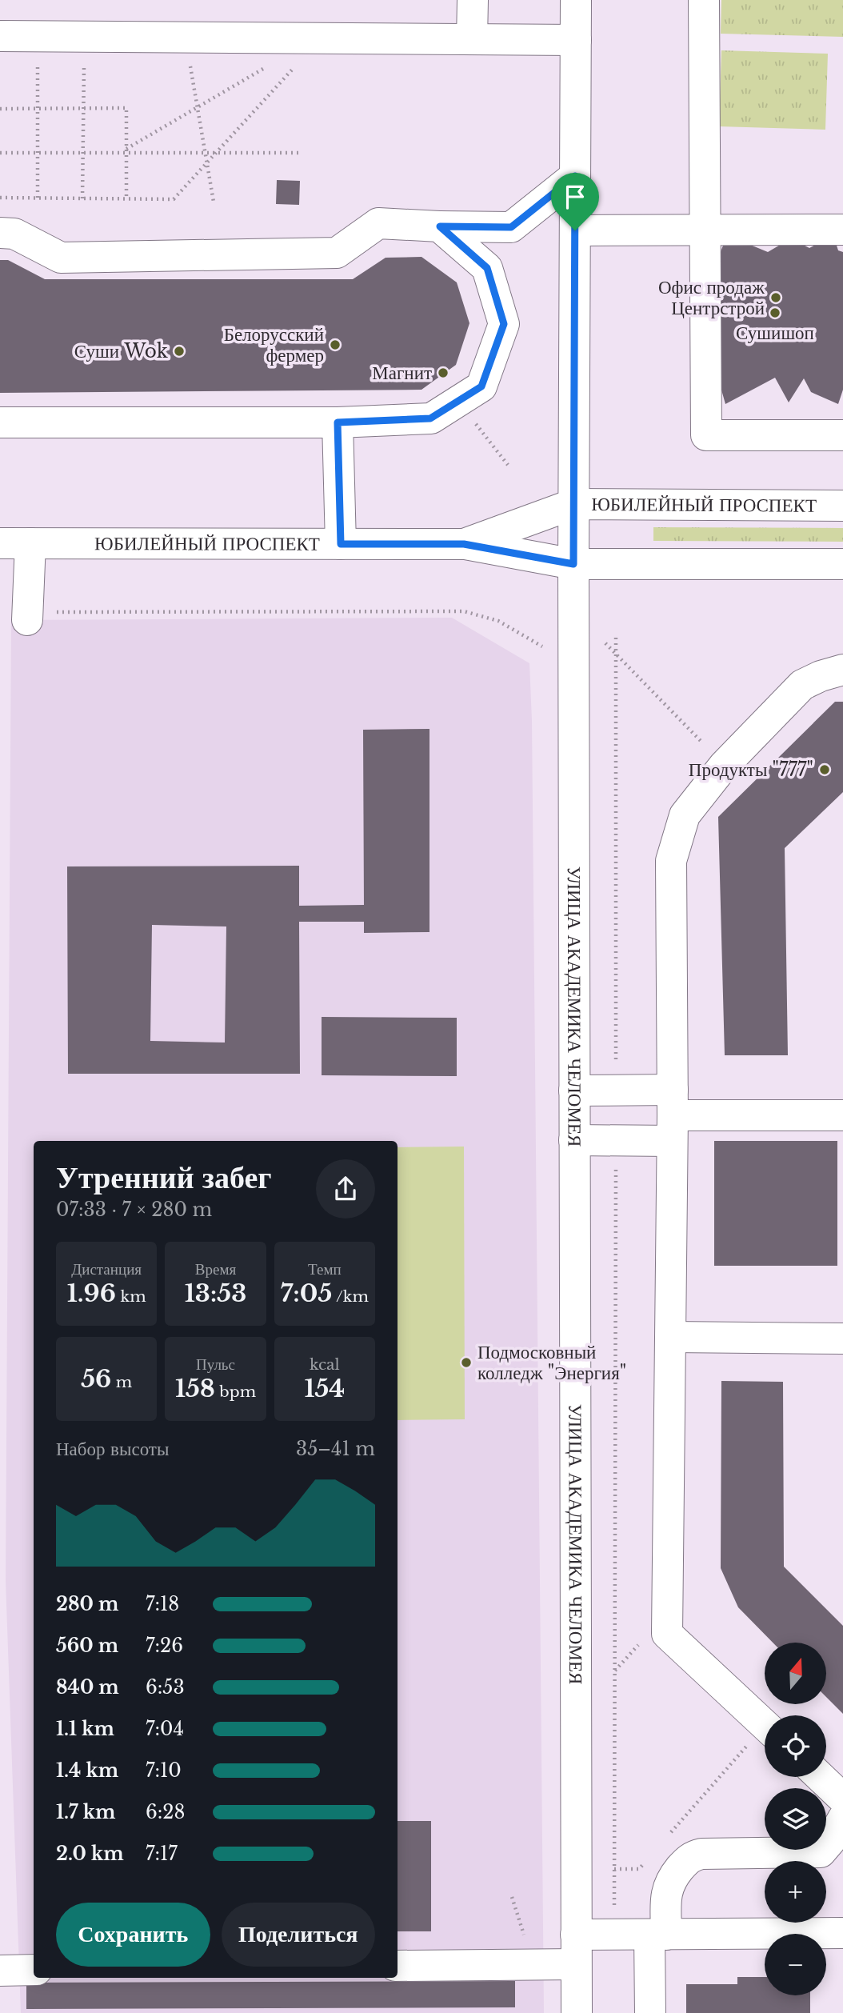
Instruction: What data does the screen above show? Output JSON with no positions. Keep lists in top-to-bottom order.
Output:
{
  "streets": {
    "street": ["ЮБИЛЕЙНЫЙ ПРОСПЕКТ", "УЛИЦА АКАДЕМИКА ЧЕЛОМЕЯ"]
  },
  "crossings": [
    ["ЮБИЛЕЙНЫЙ ПРОСПЕКТ", "УЛИЦА АКАДЕМИКА ЧЕЛОМЕЯ"]
  ],
  "places": [
    "Офис продаж Центрстрой",
    "Сушишоп",
    "Белорусский фермер",
    "Суши Wok",
    "Магнит",
    "Продукты \"777\"",
    "Подмосковный колледж \"Энергия\""
  ],
  "north": "top",
  "page": {
    "heading": ["Утренний забег", "07:33 · 7 × 280 m"],
    "stats": [
      ["Дистанция", "1.96 km"],
      ["Время", "13:53"],
      ["Темп", "7:05 /km"],
      ["56 m"],
      ["Пульс", "158 bpm"],
      ["kcal", "154"]
    ],
    "chart": ["Набор высоты", "35–41 m"],
    "list": [
      {
        "name": "280 m",
        "note": "7:18"
      },
      {
        "name": "560 m",
        "note": "7:26"
      },
      {
        "name": "840 m",
        "note": "6:53"
      },
      {
        "name": "1.1 km",
        "note": "7:04"
      },
      {
        "name": "1.4 km",
        "note": "7:10"
      },
      {
        "name": "1.7 km",
        "note": "6:28"
      },
      {
        "name": "2.0 km",
        "note": "7:17"
      }
    ],
    "map_buttons": ["+", "−"],
    "buttons": ["Сохранить", "Поделиться"]
  }
}
